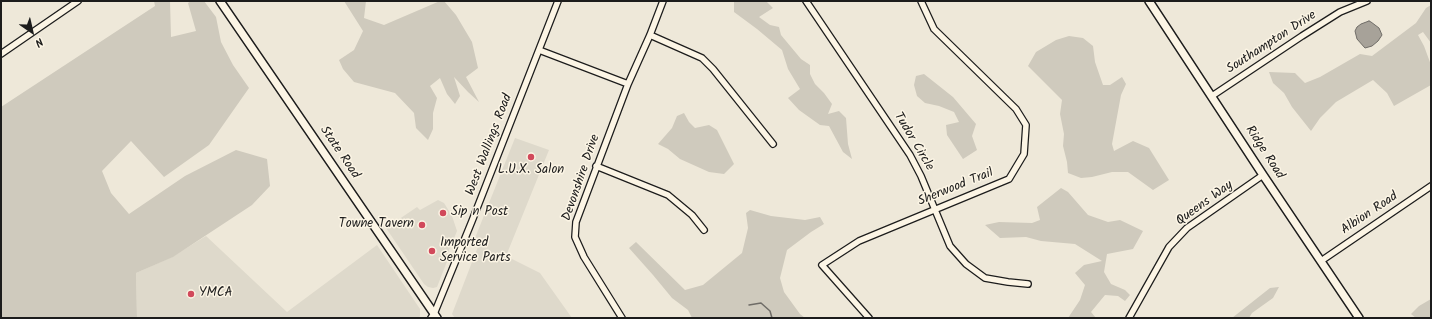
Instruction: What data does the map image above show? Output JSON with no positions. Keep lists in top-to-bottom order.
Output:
{
  "streets": {
    "main road": ["State Road", "Ridge Road"],
    "street": [
      "Southampton Drive",
      "Tudor Circle",
      "West Wallings Road",
      "Devonshire Drive",
      "Sherwood Trail",
      "Queens Way",
      "Albion Road"
    ]
  },
  "crossings": [
    ["Southampton Drive", "Ridge Road"],
    ["Tudor Circle", "Sherwood Trail"],
    ["West Wallings Road", "State Road"],
    ["Ridge Road", "Queens Way"],
    ["Ridge Road", "Albion Road"]
  ],
  "places": [
    "L.U.X. Salon",
    "Sip n Post",
    "Towne Tavern",
    "Imported Service Parts",
    "YMCA"
  ],
  "north": "bottom right"
}
